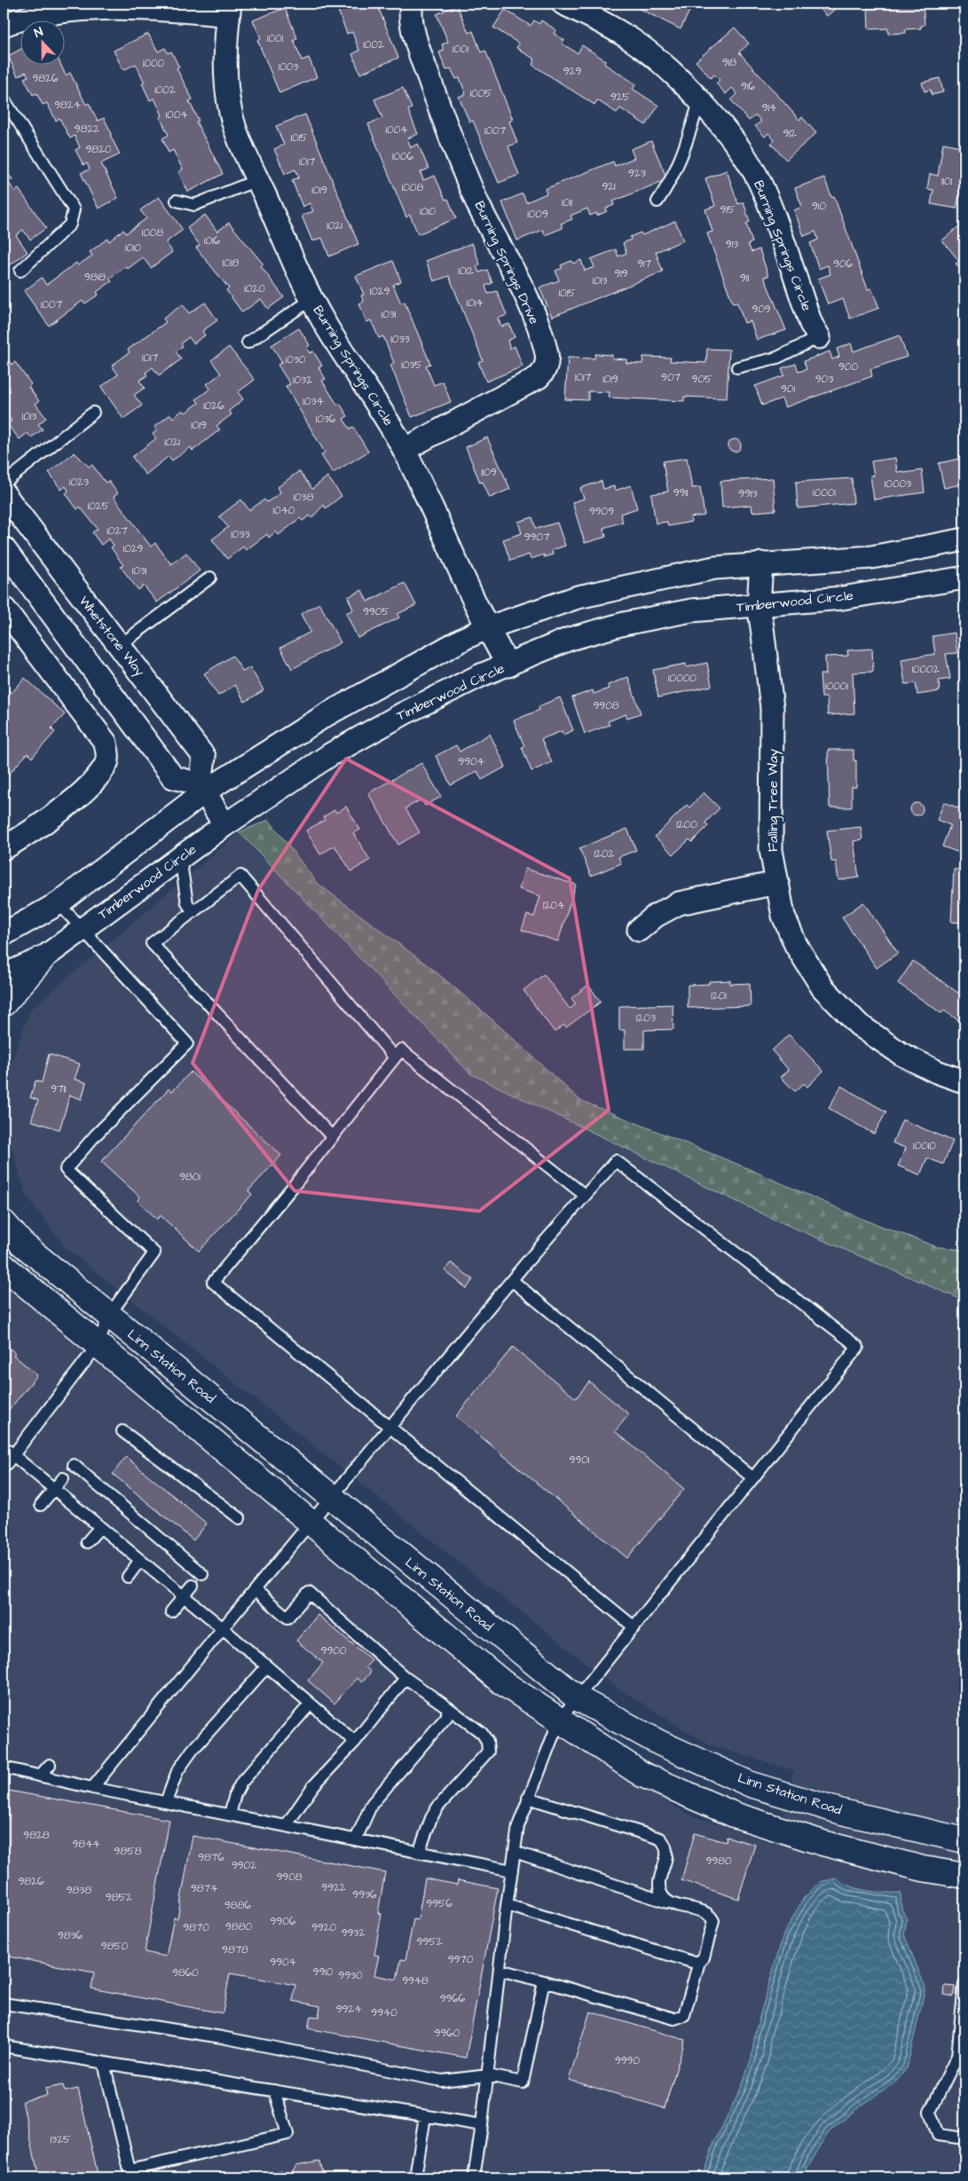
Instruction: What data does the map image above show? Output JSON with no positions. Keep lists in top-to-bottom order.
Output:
{
  "streets": {
    "street": [
      "Burning Springs Circle",
      "Burning Springs Drive",
      "Timberwood Circle",
      "Whetstone Way",
      "Falling Tree Way",
      "Linn Station Road"
    ]
  },
  "crossings": [
    ["Burning Springs Circle", "Burning Springs Drive"],
    ["Burning Springs Circle", "Timberwood Circle"],
    ["Timberwood Circle", "Falling Tree Way"]
  ],
  "house_numbers": [
    "1001",
    "1002",
    "1001",
    "918",
    "1000",
    "1003",
    "929",
    "9826",
    "916",
    "1002",
    "1005",
    "925",
    "9824",
    "914",
    "1004",
    "9822",
    "1004",
    "1007",
    "912",
    "1015",
    "9820",
    "1006",
    "1017",
    "923",
    "1101",
    "921",
    "1008",
    "1019",
    "1011",
    "910",
    "915",
    "1010",
    "1009",
    "1021",
    "1008",
    "1016",
    "913",
    "1010",
    "1018",
    "917",
    "906",
    "1012",
    "919",
    "9818",
    "911",
    "1013",
    "1020",
    "1029",
    "1015",
    "1014",
    "1007",
    "909",
    "1031",
    "1033",
    "1017",
    "1030",
    "1035",
    "900",
    "1017",
    "907",
    "1019",
    "905",
    "903",
    "1032",
    "901",
    "1034",
    "1026",
    "1013",
    "1036",
    "1019",
    "1021",
    "1109",
    "1023",
    "10003",
    "9911",
    "10001",
    "9913",
    "1038",
    "1025",
    "1040",
    "9909",
    "1027",
    "1033",
    "9907",
    "1029",
    "1031",
    "9905",
    "10002",
    "10000",
    "10001",
    "9908",
    "9904",
    "1200",
    "1202",
    "1204",
    "1201",
    "1203",
    "9711",
    "10010",
    "9801",
    "9901",
    "9900",
    "9828",
    "9844",
    "9858",
    "9876",
    "9980",
    "9902",
    "9908",
    "9826",
    "9922",
    "9874",
    "9838",
    "9936",
    "9852",
    "9956",
    "9886",
    "9906",
    "9880",
    "9870",
    "9920",
    "9932",
    "9836",
    "9952",
    "9850",
    "9878",
    "9970",
    "9904",
    "9910",
    "9860",
    "9930",
    "9948",
    "9966",
    "9924",
    "9940",
    "9960",
    "9990",
    "1325"
  ],
  "north": "top"
}
